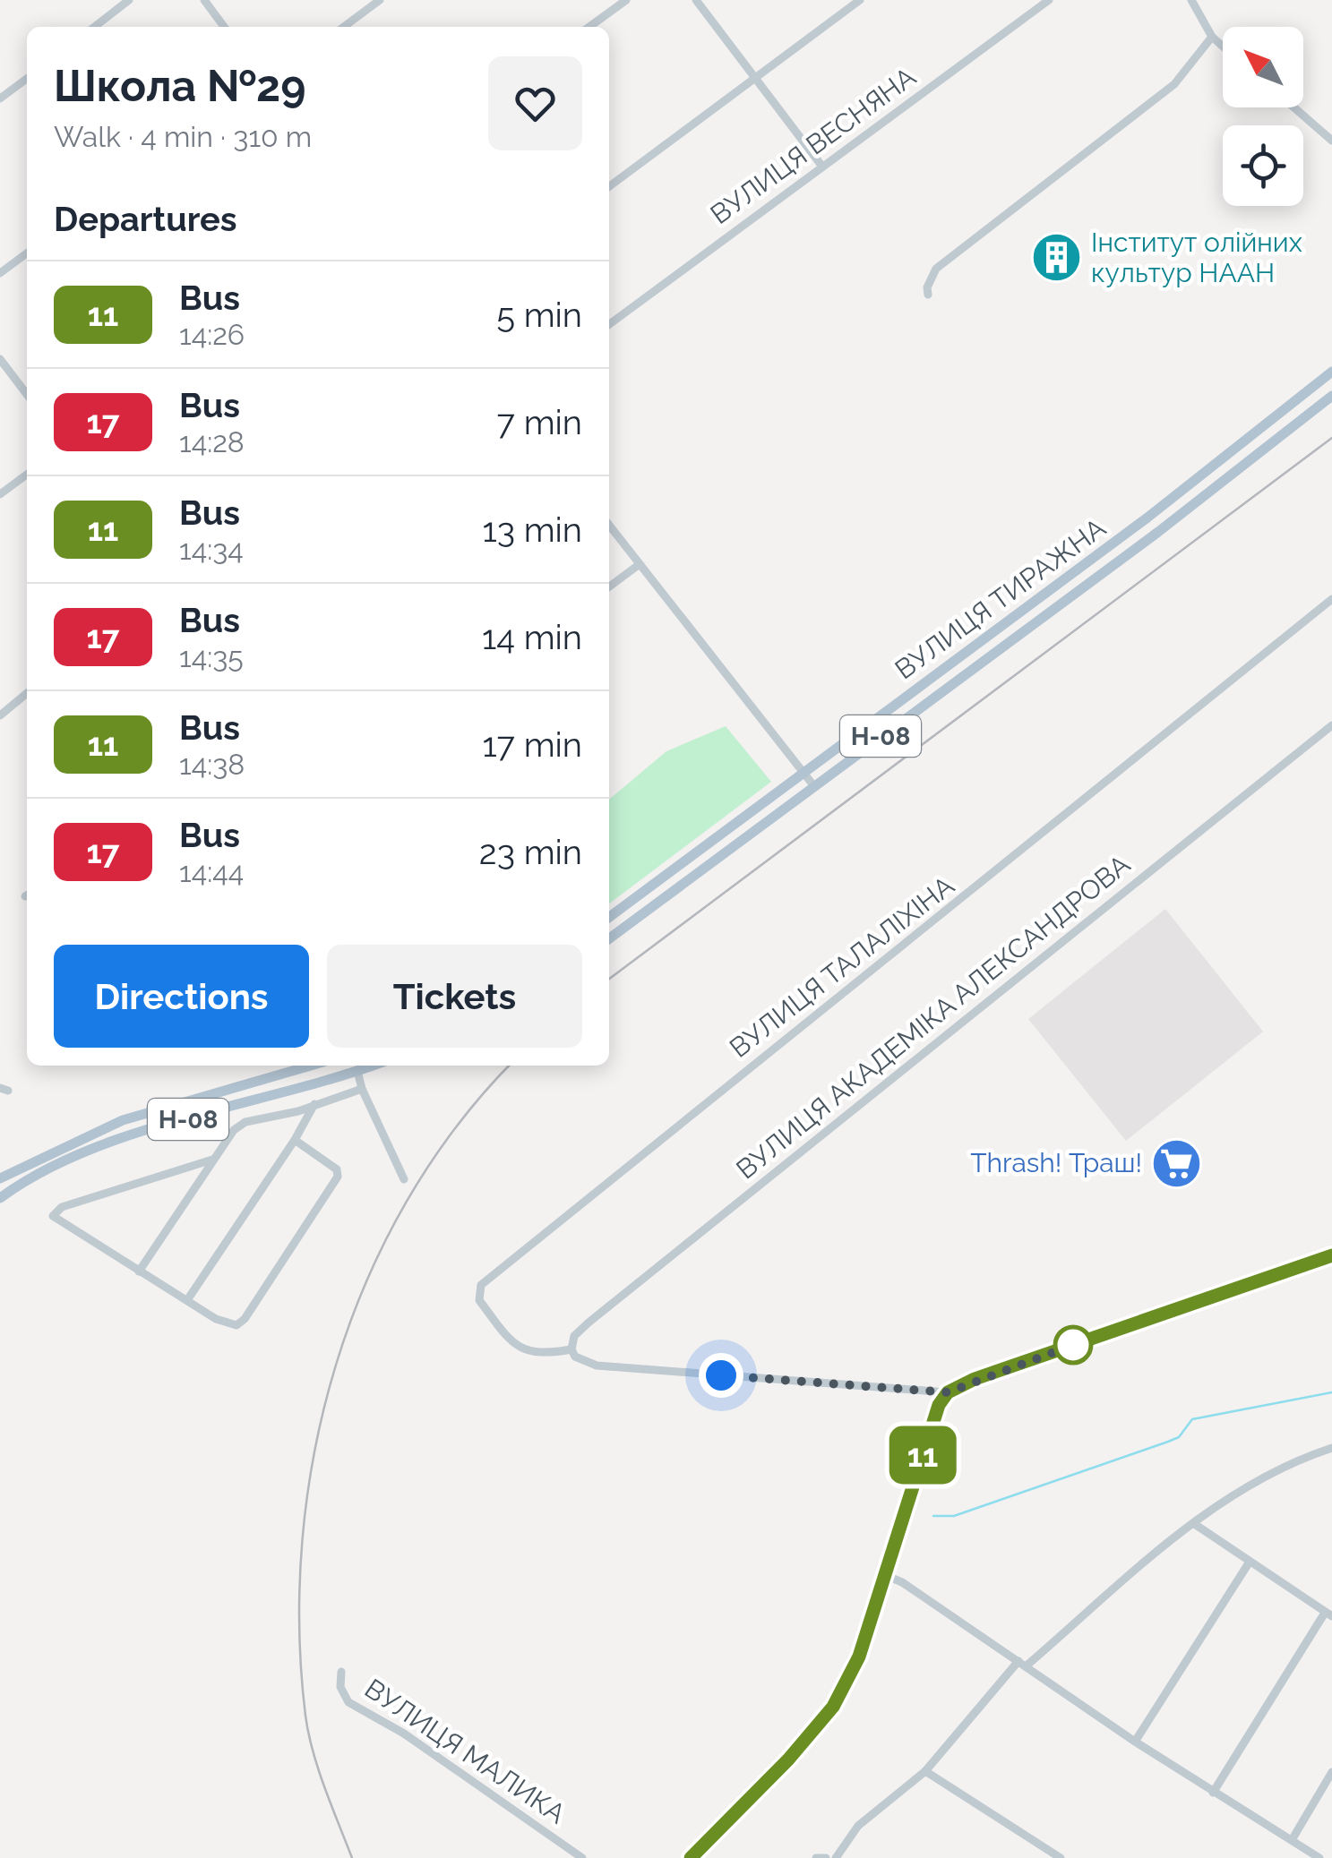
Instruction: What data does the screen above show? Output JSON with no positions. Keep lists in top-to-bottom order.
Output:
{
  "streets": {
    "main road": ["ВУЛИЦЯ ТИРАЖНА", "Н-08"],
    "street": [
      "ВУЛИЦЯ ВЕСНЯНА",
      "ВУЛИЦЯ ТАЛАЛІХІНА",
      "ВУЛИЦЯ АКАДЕМІКА АЛЕКСАНДРОВА",
      "ВУЛИЦЯ МАЛИКА"
    ]
  },
  "crossings": [
    ["ВУЛИЦЯ ТАЛАЛІХІНА", "ВУЛИЦЯ АКАДЕМІКА АЛЕКСАНДРОВА"]
  ],
  "places": {
    "building": ["Інститут олійних культур НААН"],
    "supermarket": ["Thrash! Траш!"]
  },
  "lines": ["bus line 11"],
  "north": "top left",
  "page": {
    "on_map": "11",
    "heading": [
      ["Школа №29", "Walk · 4 min · 310 m"],
      "Departures"
    ],
    "list": [
      {
        "mark": "11",
        "name": "Bus",
        "note": "14:26",
        "value": "5 min"
      },
      {
        "mark": "17",
        "name": "Bus",
        "note": "14:28",
        "value": "7 min"
      },
      {
        "mark": "11",
        "name": "Bus",
        "note": "14:34",
        "value": "13 min"
      },
      {
        "mark": "17",
        "name": "Bus",
        "note": "14:35",
        "value": "14 min"
      },
      {
        "mark": "11",
        "name": "Bus",
        "note": "14:38",
        "value": "17 min"
      },
      {
        "mark": "17",
        "name": "Bus",
        "note": "14:44",
        "value": "23 min"
      }
    ],
    "buttons": ["Directions", "Tickets"]
  }
}
